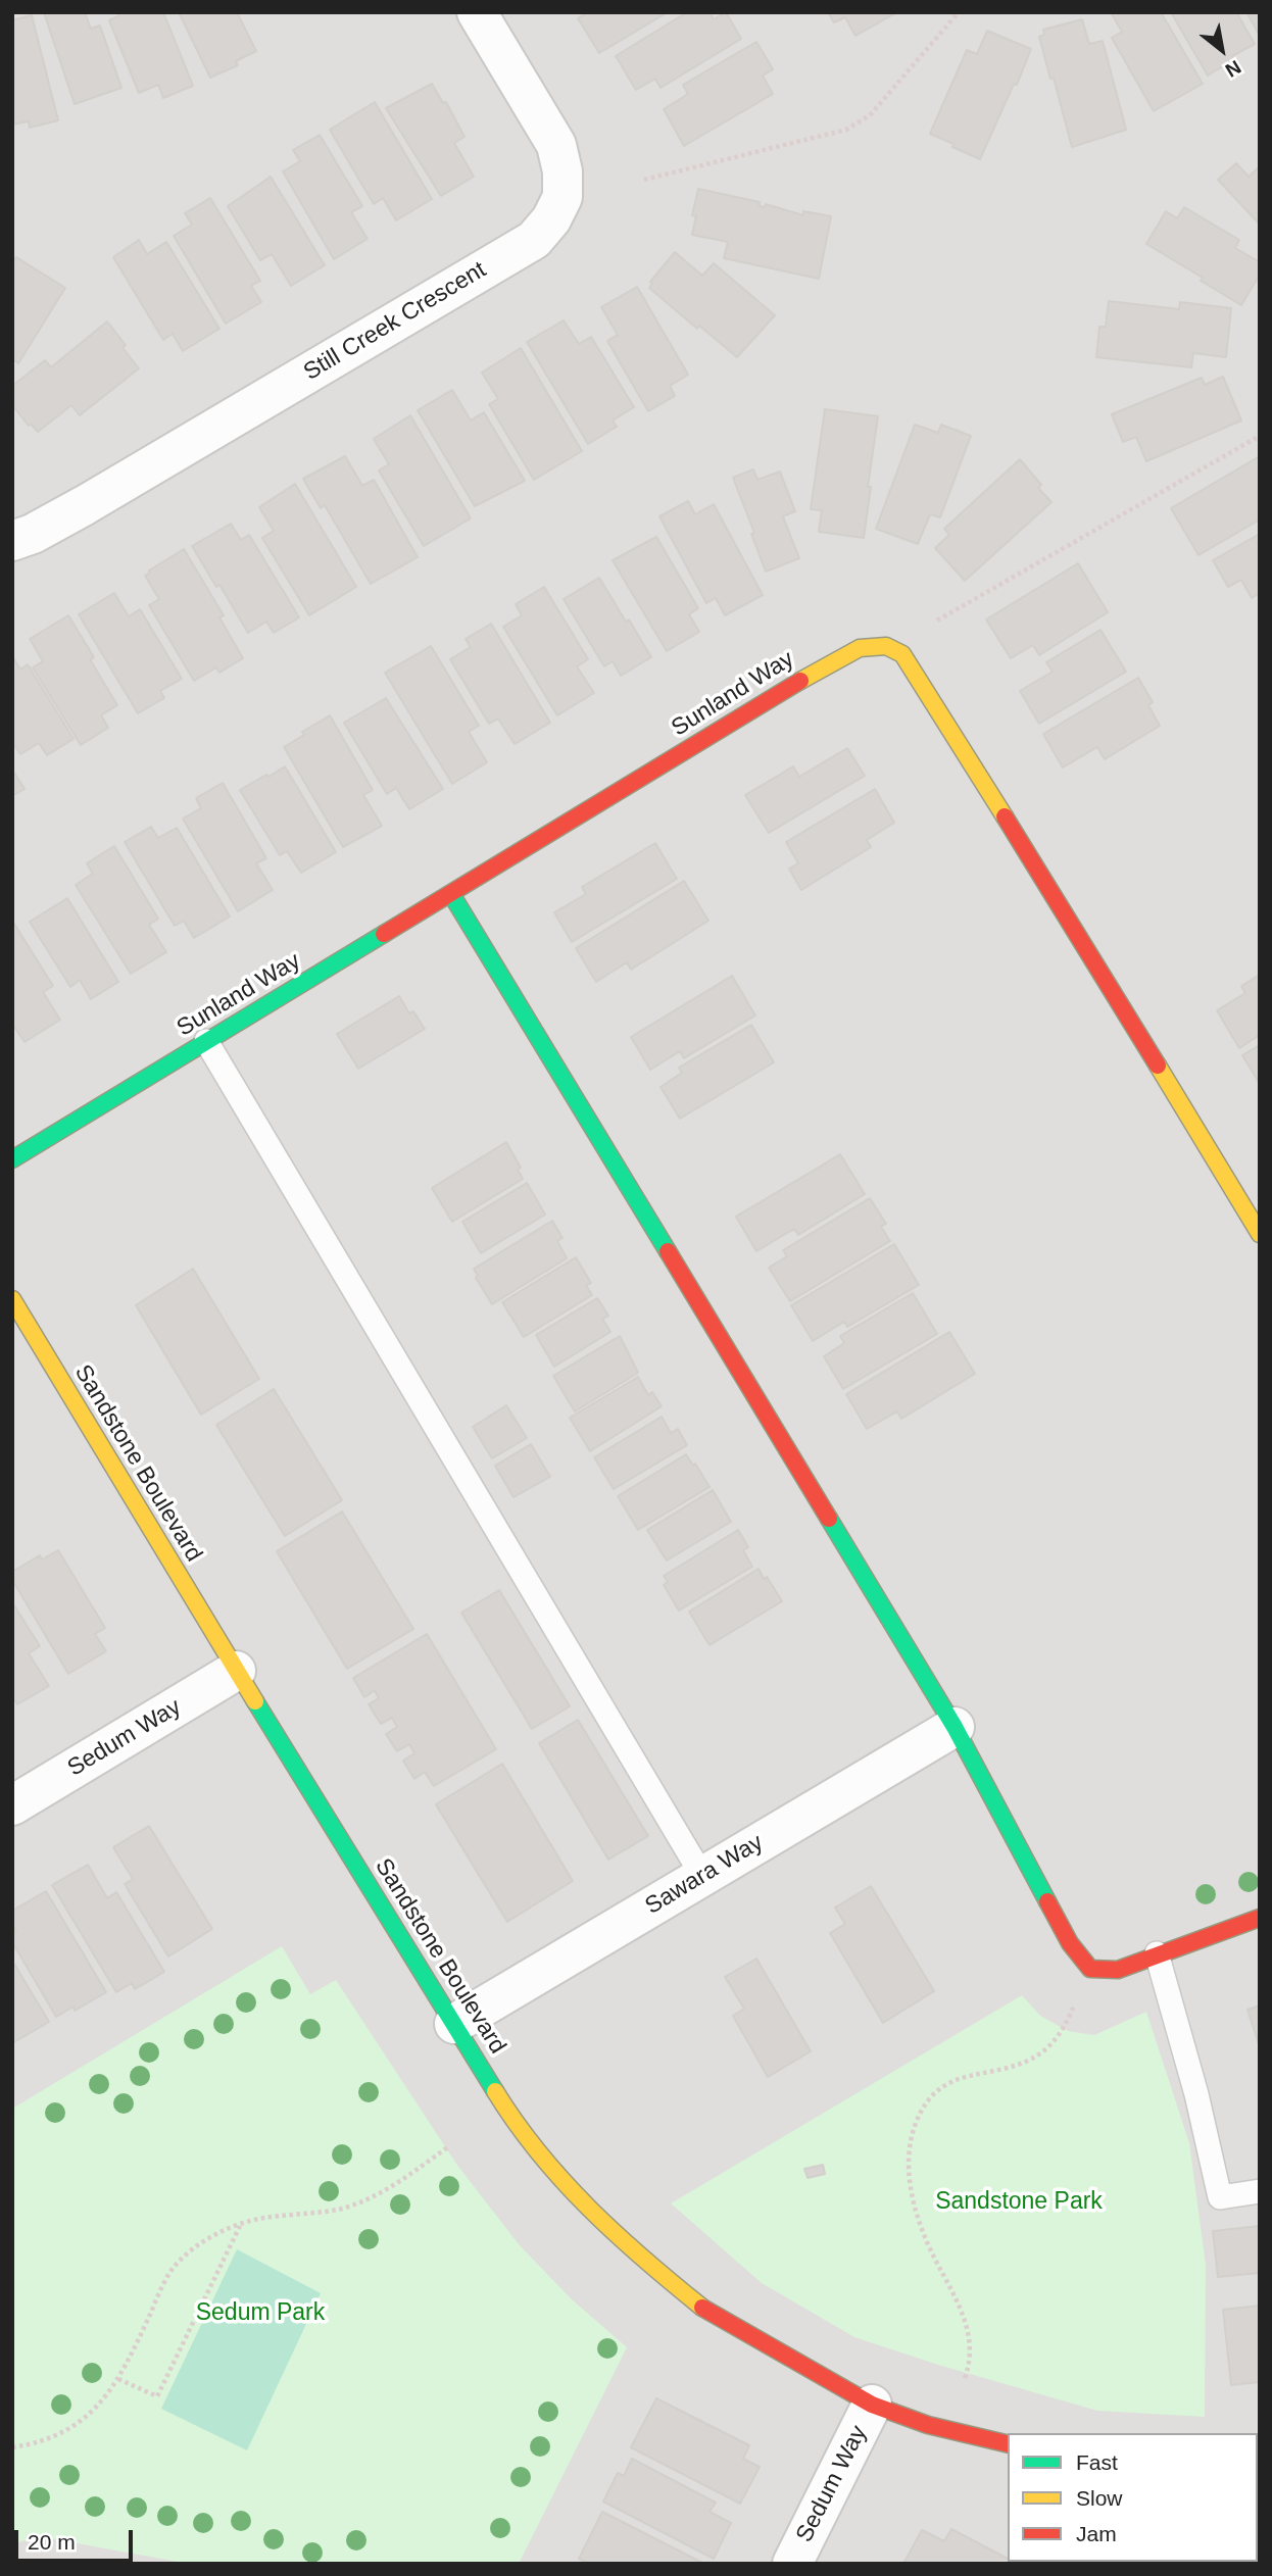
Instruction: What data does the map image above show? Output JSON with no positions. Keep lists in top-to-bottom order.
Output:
{
  "streets": {
    "street": [
      "Still Creek Crescent",
      "Sunland Way",
      "Sandstone Boulevard",
      "Sedum Way",
      "Sawara Way"
    ]
  },
  "crossings": [
    ["Sandstone Boulevard", "Sedum Way"],
    ["Sandstone Boulevard", "Sawara Way"]
  ],
  "parks": ["Sandstone Park", "Sedum Park"],
  "legend": ["Fast", "Slow", "Jam"],
  "scale_bar": "20 m",
  "north": "bottom right"
}
